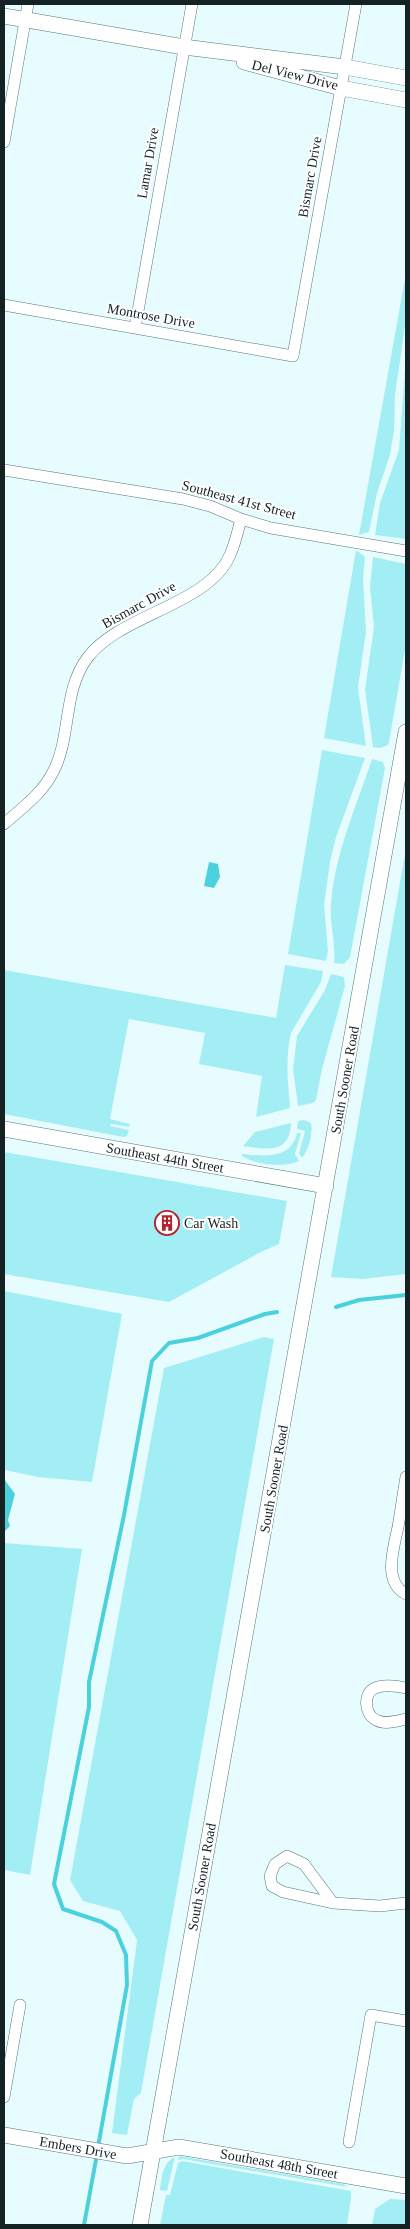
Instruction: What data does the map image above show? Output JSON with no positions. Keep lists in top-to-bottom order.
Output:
{
  "streets": {
    "main road": [
      "Del View Drive",
      "South Sooner Road",
      "Southeast 44th Street",
      "Embers Drive",
      "Southeast 48th Street"
    ],
    "street": [
      "Lamar Drive",
      "Bismarc Drive",
      "Montrose Drive",
      "Southeast 41st Street"
    ]
  },
  "crossings": [
    ["Del View Drive", "Lamar Drive"],
    ["Del View Drive", "Bismarc Drive"],
    ["Lamar Drive", "Montrose Drive"],
    ["Bismarc Drive", "Montrose Drive"],
    ["Bismarc Drive", "Southeast 41st Street"],
    ["South Sooner Road", "Southeast 44th Street"],
    ["South Sooner Road", "Embers Drive"],
    ["South Sooner Road", "Southeast 48th Street"],
    ["Embers Drive", "Southeast 48th Street"]
  ],
  "places": {
    "building": ["Car Wash"]
  }
}
